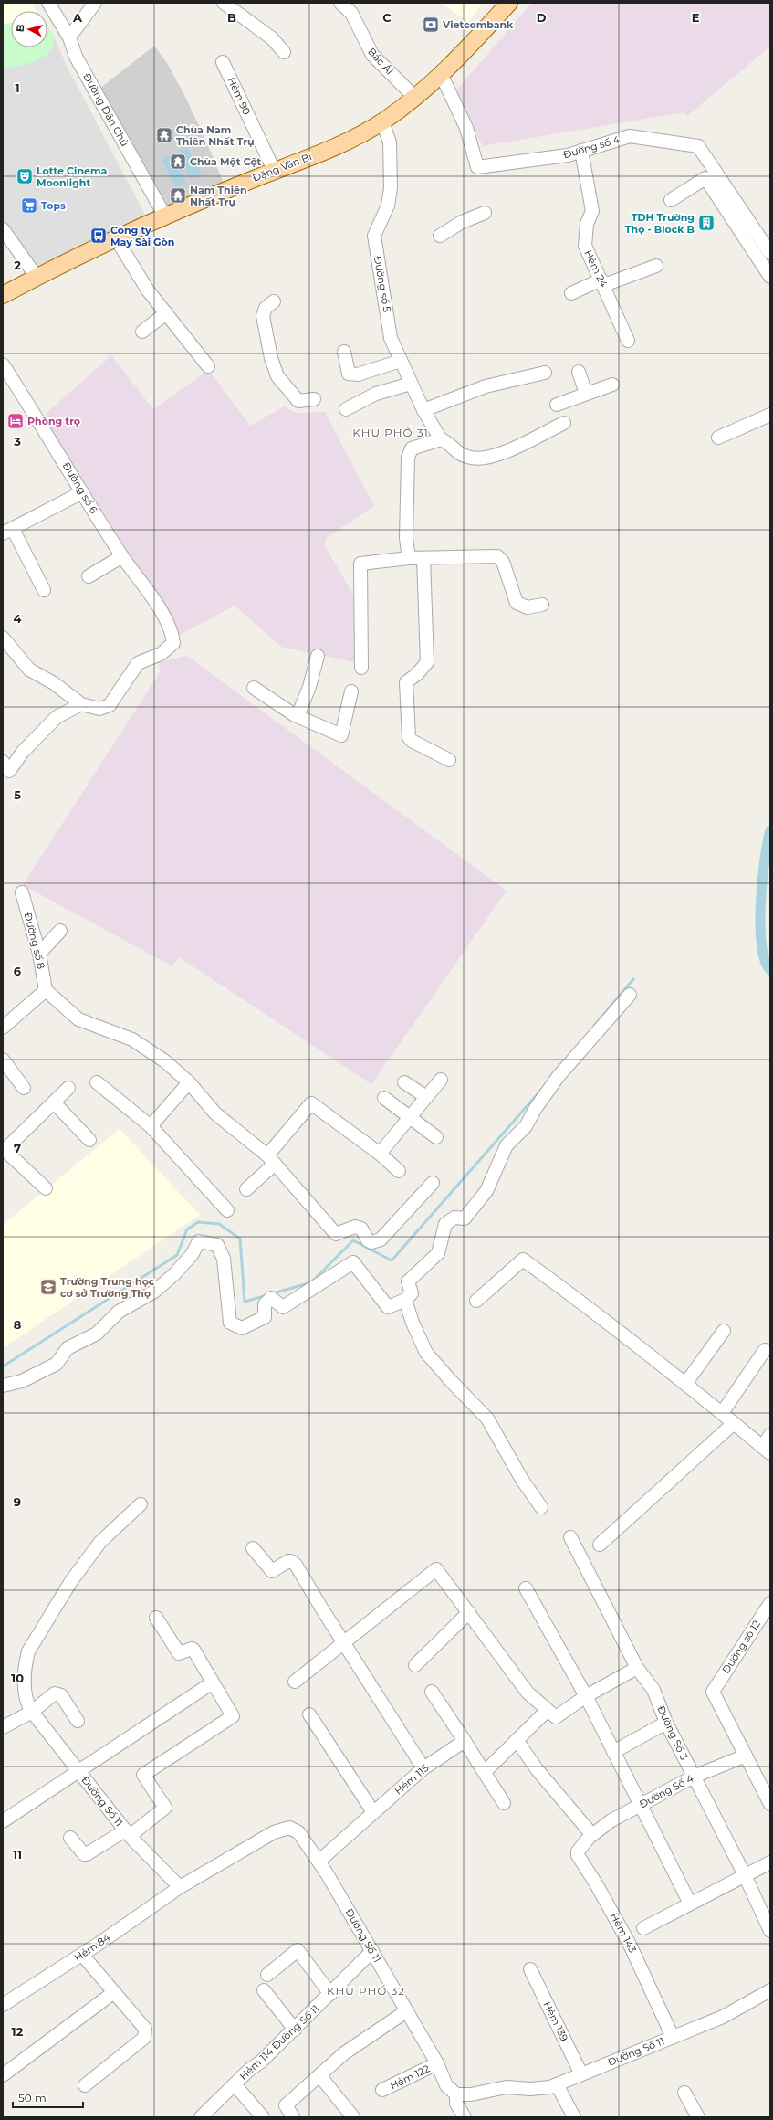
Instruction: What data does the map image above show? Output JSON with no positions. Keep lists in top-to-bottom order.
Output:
{
  "streets": {
    "main road": ["Đặng Văn Bi"],
    "street": [
      "Bác Ái",
      "Hẻm 90",
      "Đường Dân Chủ",
      "Đường số 4",
      "Hẻm 24",
      "Đường số 5",
      "Đường số 6",
      "Đường số 8",
      "Đường số 12",
      "Đường Số 3",
      "Hẻm 115",
      "Đường Số 4",
      "Đường Số 11",
      "Hẻm 143",
      "Hẻm 84",
      "Hẻm 139",
      "Hẻm 114 Đường Số 11",
      "Hẻm 122"
    ]
  },
  "crossings": [
    ["Bác Ái", "Đặng Văn Bi"],
    ["Hẻm 90", "Đặng Văn Bi"],
    ["Đường Dân Chủ", "Đặng Văn Bi"],
    ["Đường số 4", "Đặng Văn Bi"],
    ["Đường số 4", "Hẻm 24"],
    ["Đặng Văn Bi", "Đường số 5"],
    ["Đường số 12", "Đường Số 4"],
    ["Đường Số 3", "Đường Số 4"],
    ["Hẻm 115", "Đường Số 11"],
    ["Đường Số 4", "Hẻm 143"],
    ["Đường Số 11", "Hẻm 143"],
    ["Đường Số 11", "Hẻm 84"],
    ["Đường Số 11", "Hẻm 139"],
    ["Đường Số 11", "Hẻm 114 Đường Số 11"],
    ["Đường Số 11", "Hẻm 122"]
  ],
  "districts": ["KHU PHỐ 31", "KHU PHỐ 32"],
  "places": {
    "bank": ["Vietcombank"],
    "temple": ["Chùa Nam Thiên Nhất Trụ", "Chùa Một Cột", "Nam Thiên Nhất Trụ"],
    "theatre": ["Lotte Cinema Moonlight"],
    "supermarket": ["Tops"],
    "building": ["TDH Trường Thọ - Block B"],
    "bus stop": ["Công ty May Sài Gòn"],
    "hotel": ["Phòng trọ"],
    "school or university": ["Trường Trung học cơ sở Trường Thọ"]
  },
  "scale_bar": "50 m",
  "north": "left",
  "grid": {
    "columns": [
      "A",
      "B",
      "C",
      "D",
      "E"
    ],
    "rows": [
      "1",
      "2",
      "3",
      "4",
      "5",
      "6",
      "7",
      "8",
      "9",
      "10",
      "11",
      "12"
    ]
  }
}
